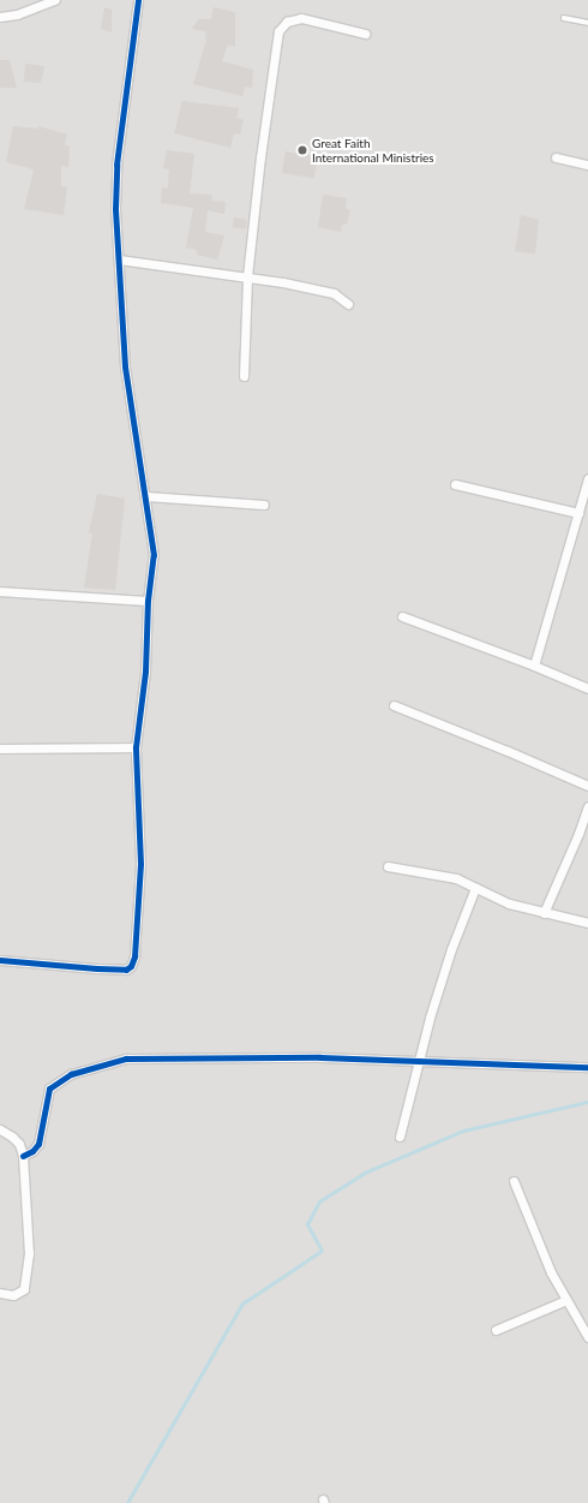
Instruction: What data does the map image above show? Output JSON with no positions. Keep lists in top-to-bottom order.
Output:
{
  "places": ["Great Faith International Ministries"]
}
